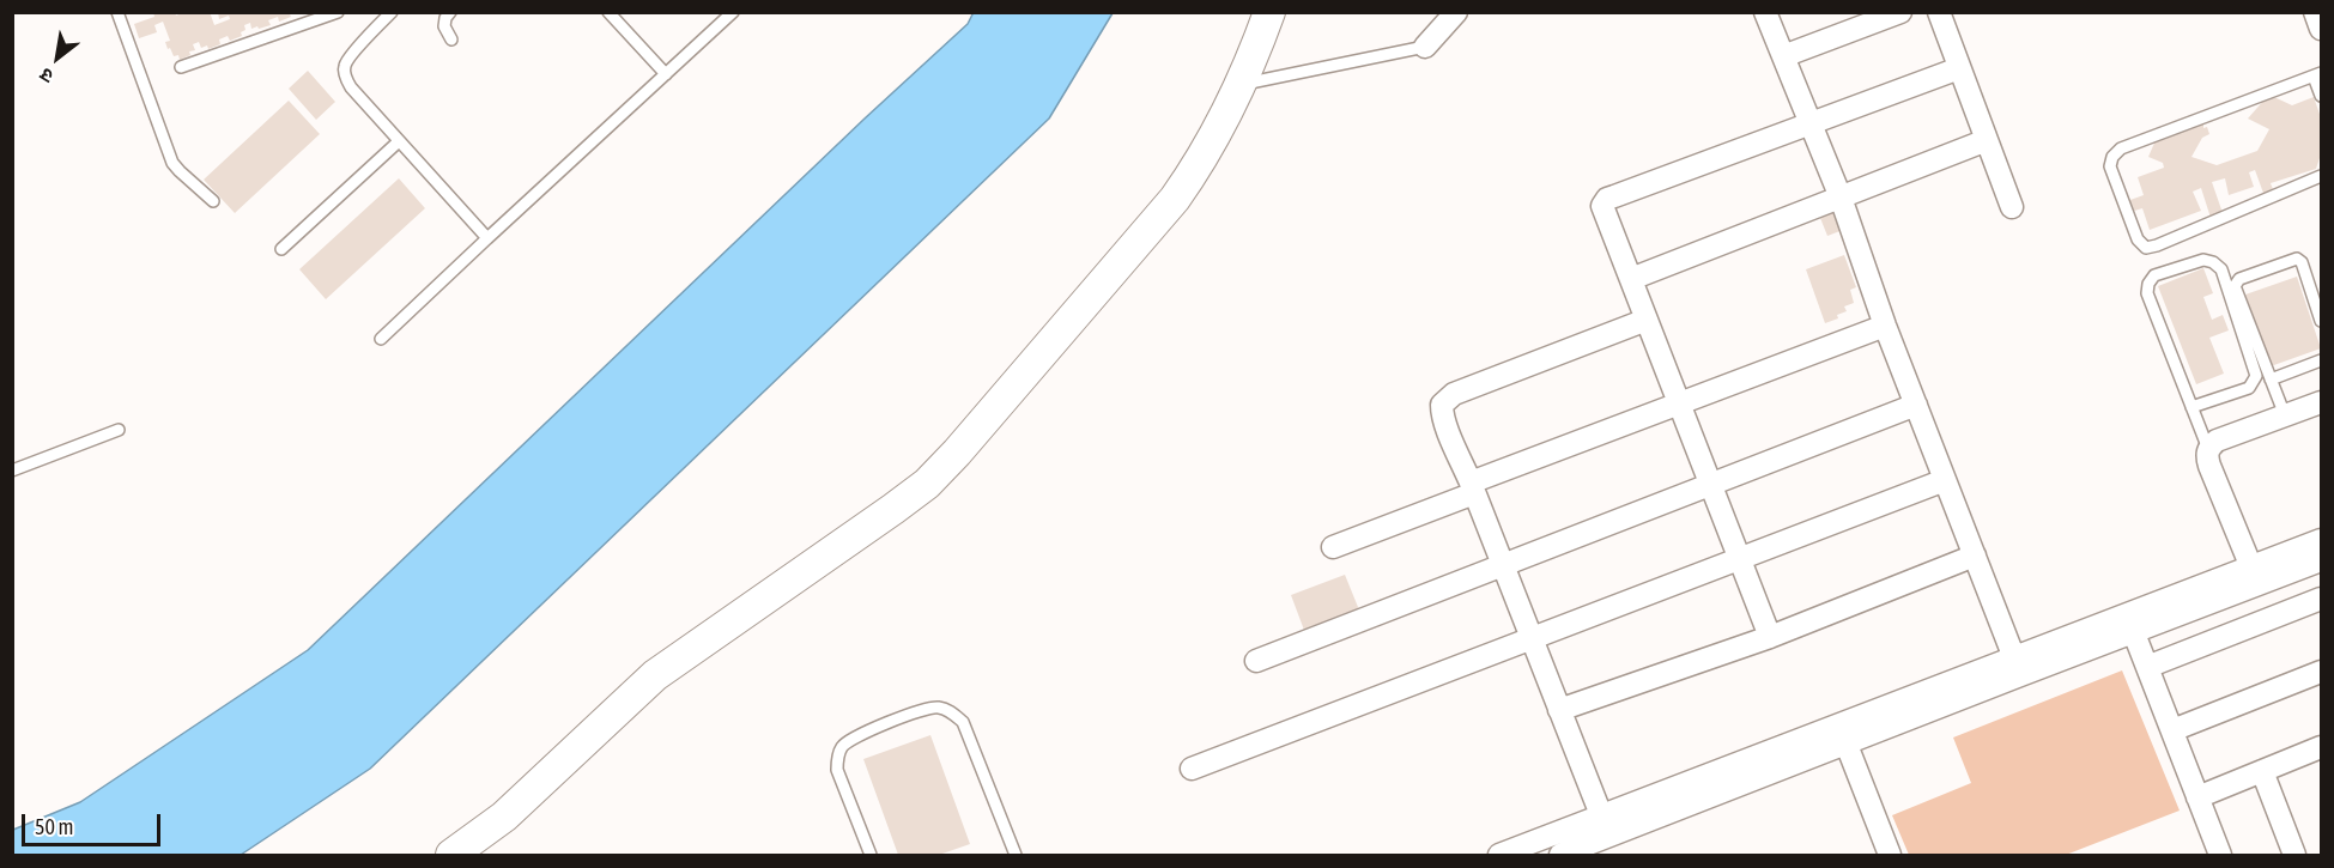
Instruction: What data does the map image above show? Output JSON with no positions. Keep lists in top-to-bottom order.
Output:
{
  "scale_bar": "50 m",
  "north": "bottom left"
}
